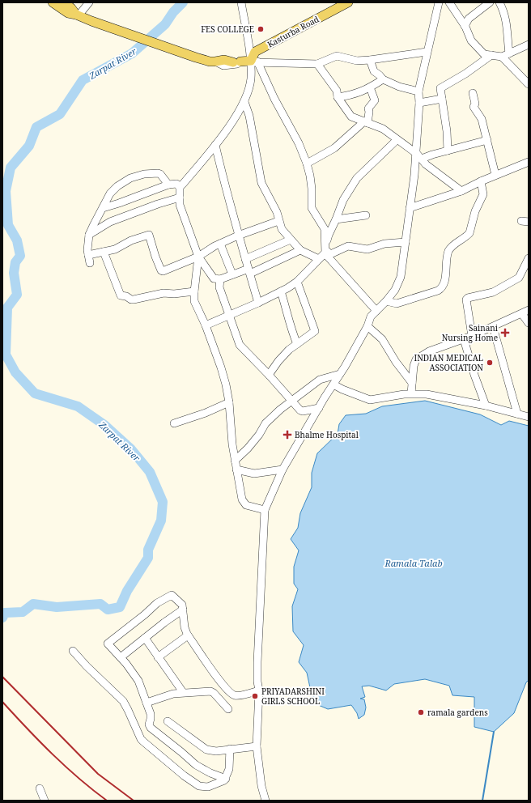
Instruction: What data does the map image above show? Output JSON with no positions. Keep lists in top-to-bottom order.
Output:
{
  "streets": {
    "main road": ["Kasturba Road"]
  },
  "water": ["Zarpat River", "Ramala Talab"],
  "places": {
    "other": [
      "FES COLLEGE",
      "INDIAN MEDICAL ASSOCIATION",
      "PRIYADARSHINI GIRLS SCHOOL",
      "ramala gardens"
    ],
    "health": ["Sainani Nursing Home", "Bhalme Hospital"]
  }
}
